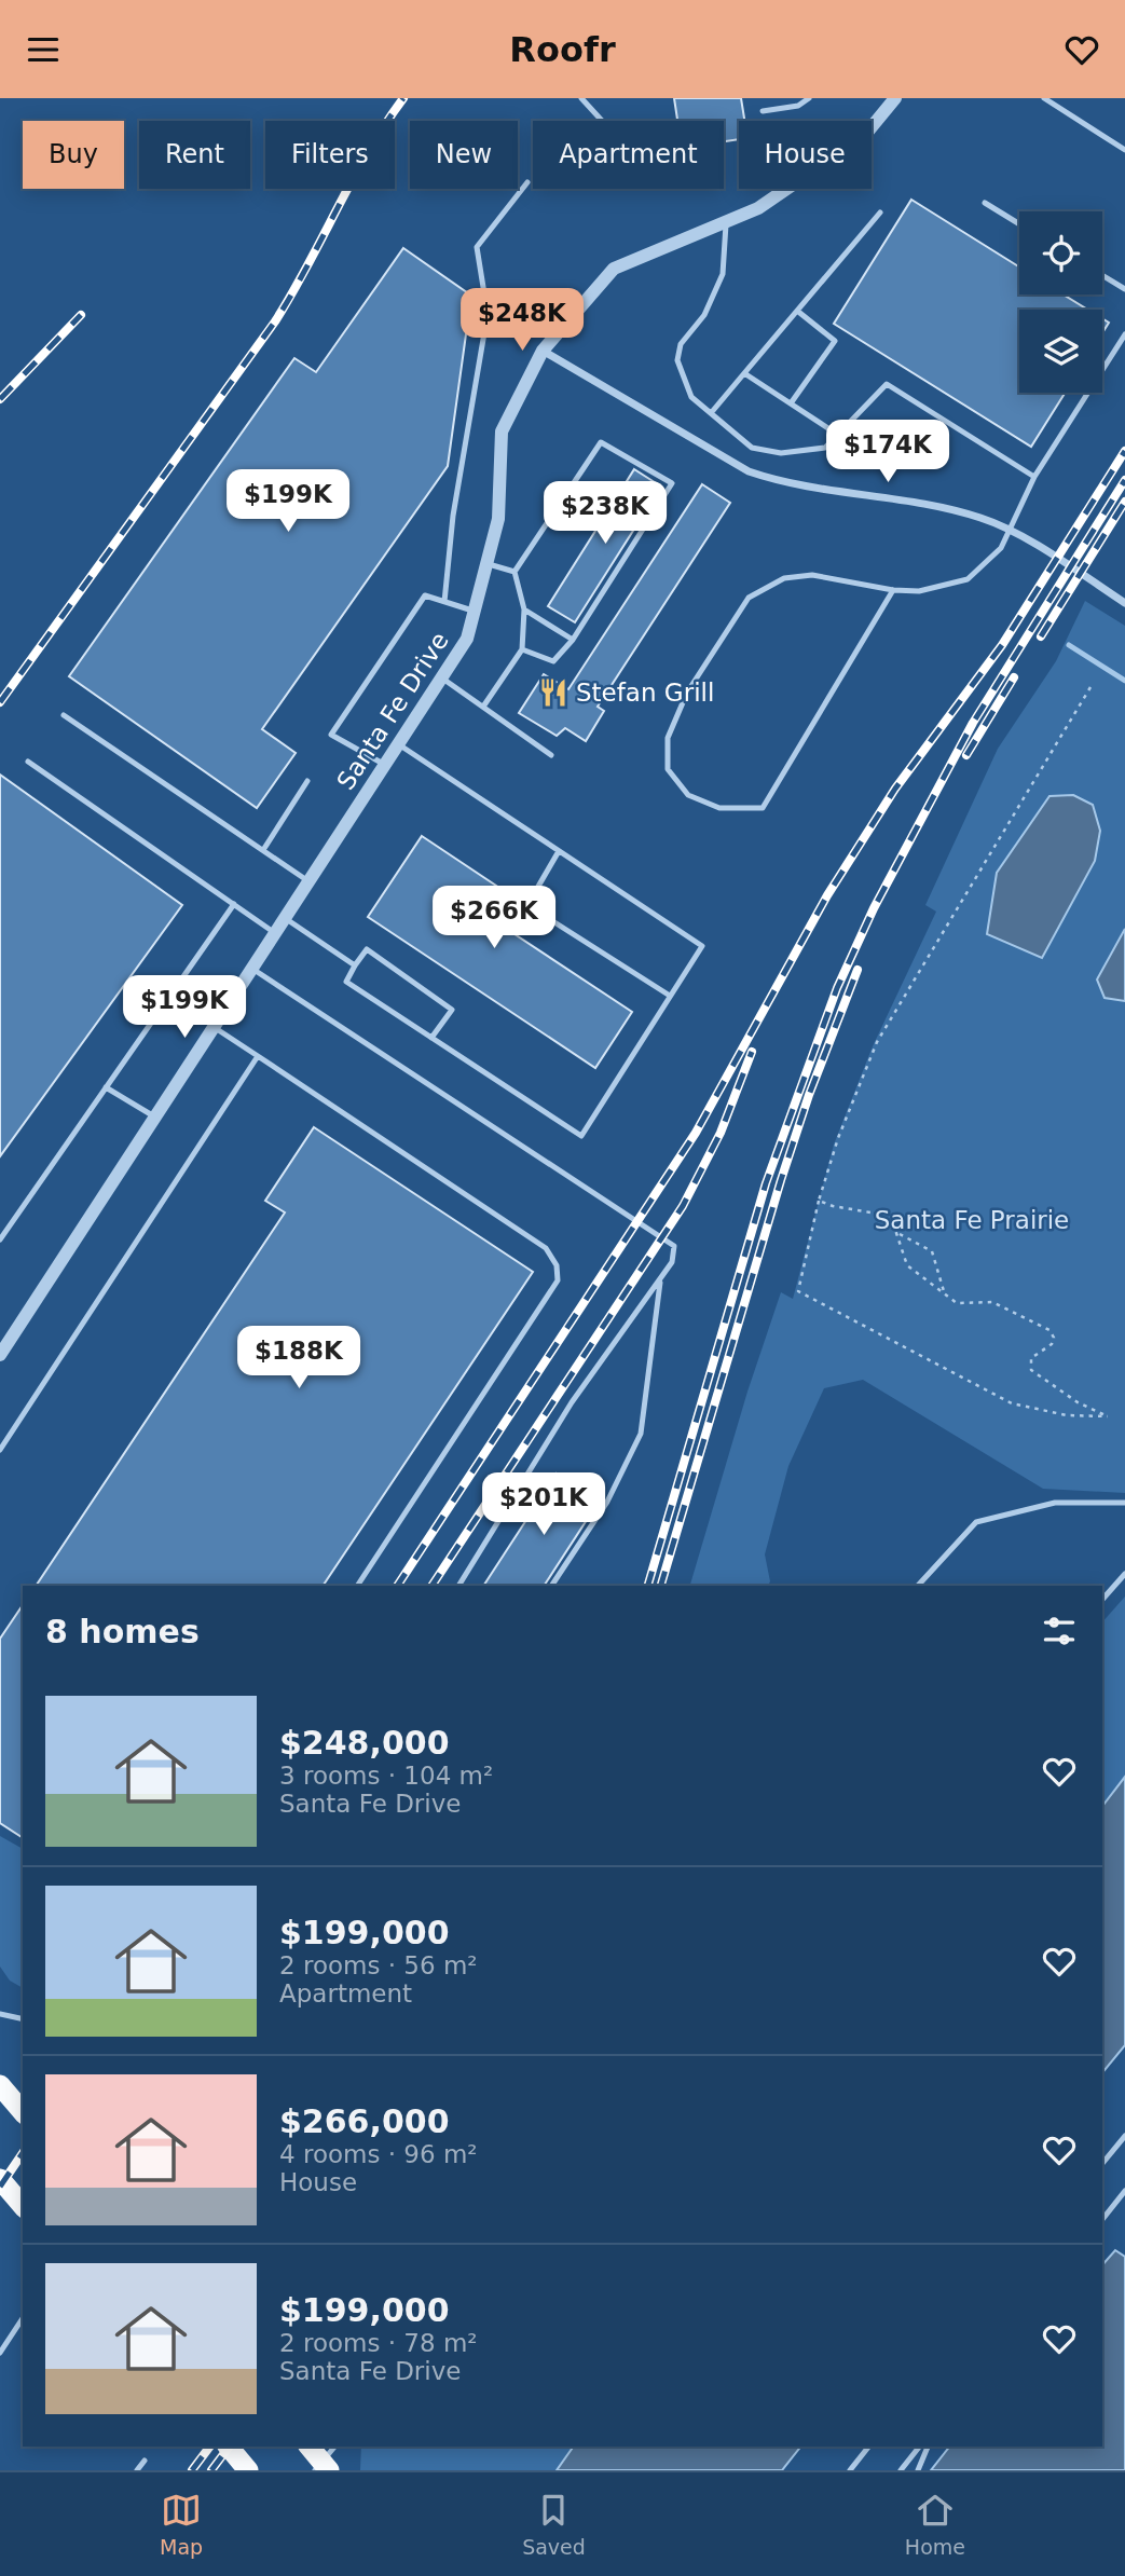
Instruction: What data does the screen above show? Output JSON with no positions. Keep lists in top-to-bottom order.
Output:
{
  "streets": {
    "street": ["Santa Fe Drive"]
  },
  "parks": ["Santa Fe Prairie"],
  "places": {
    "restaurant": ["Stefan Grill"]
  },
  "page": {
    "header": "Roofr",
    "chip": [
      "Buy",
      "Rent",
      "Filters",
      "New",
      "Apartment",
      "House"
    ],
    "price": [
      "$248K",
      "$174K",
      "$199K",
      "$238K",
      "$266K",
      "$199K",
      "$188K",
      "$201K"
    ],
    "heading": "8 homes",
    "list": [
      {
        "name": "$248,000",
        "note": "3 rooms · 104 m² · Santa Fe Drive"
      },
      {
        "name": "$199,000",
        "note": "2 rooms · 56 m² · Apartment"
      },
      {
        "name": "$266,000",
        "note": "4 rooms · 96 m² · House"
      },
      {
        "name": "$199,000",
        "note": "2 rooms · 78 m² · Santa Fe Drive"
      }
    ],
    "tabs": ["Map", "Saved", "Home"]
  }
}
